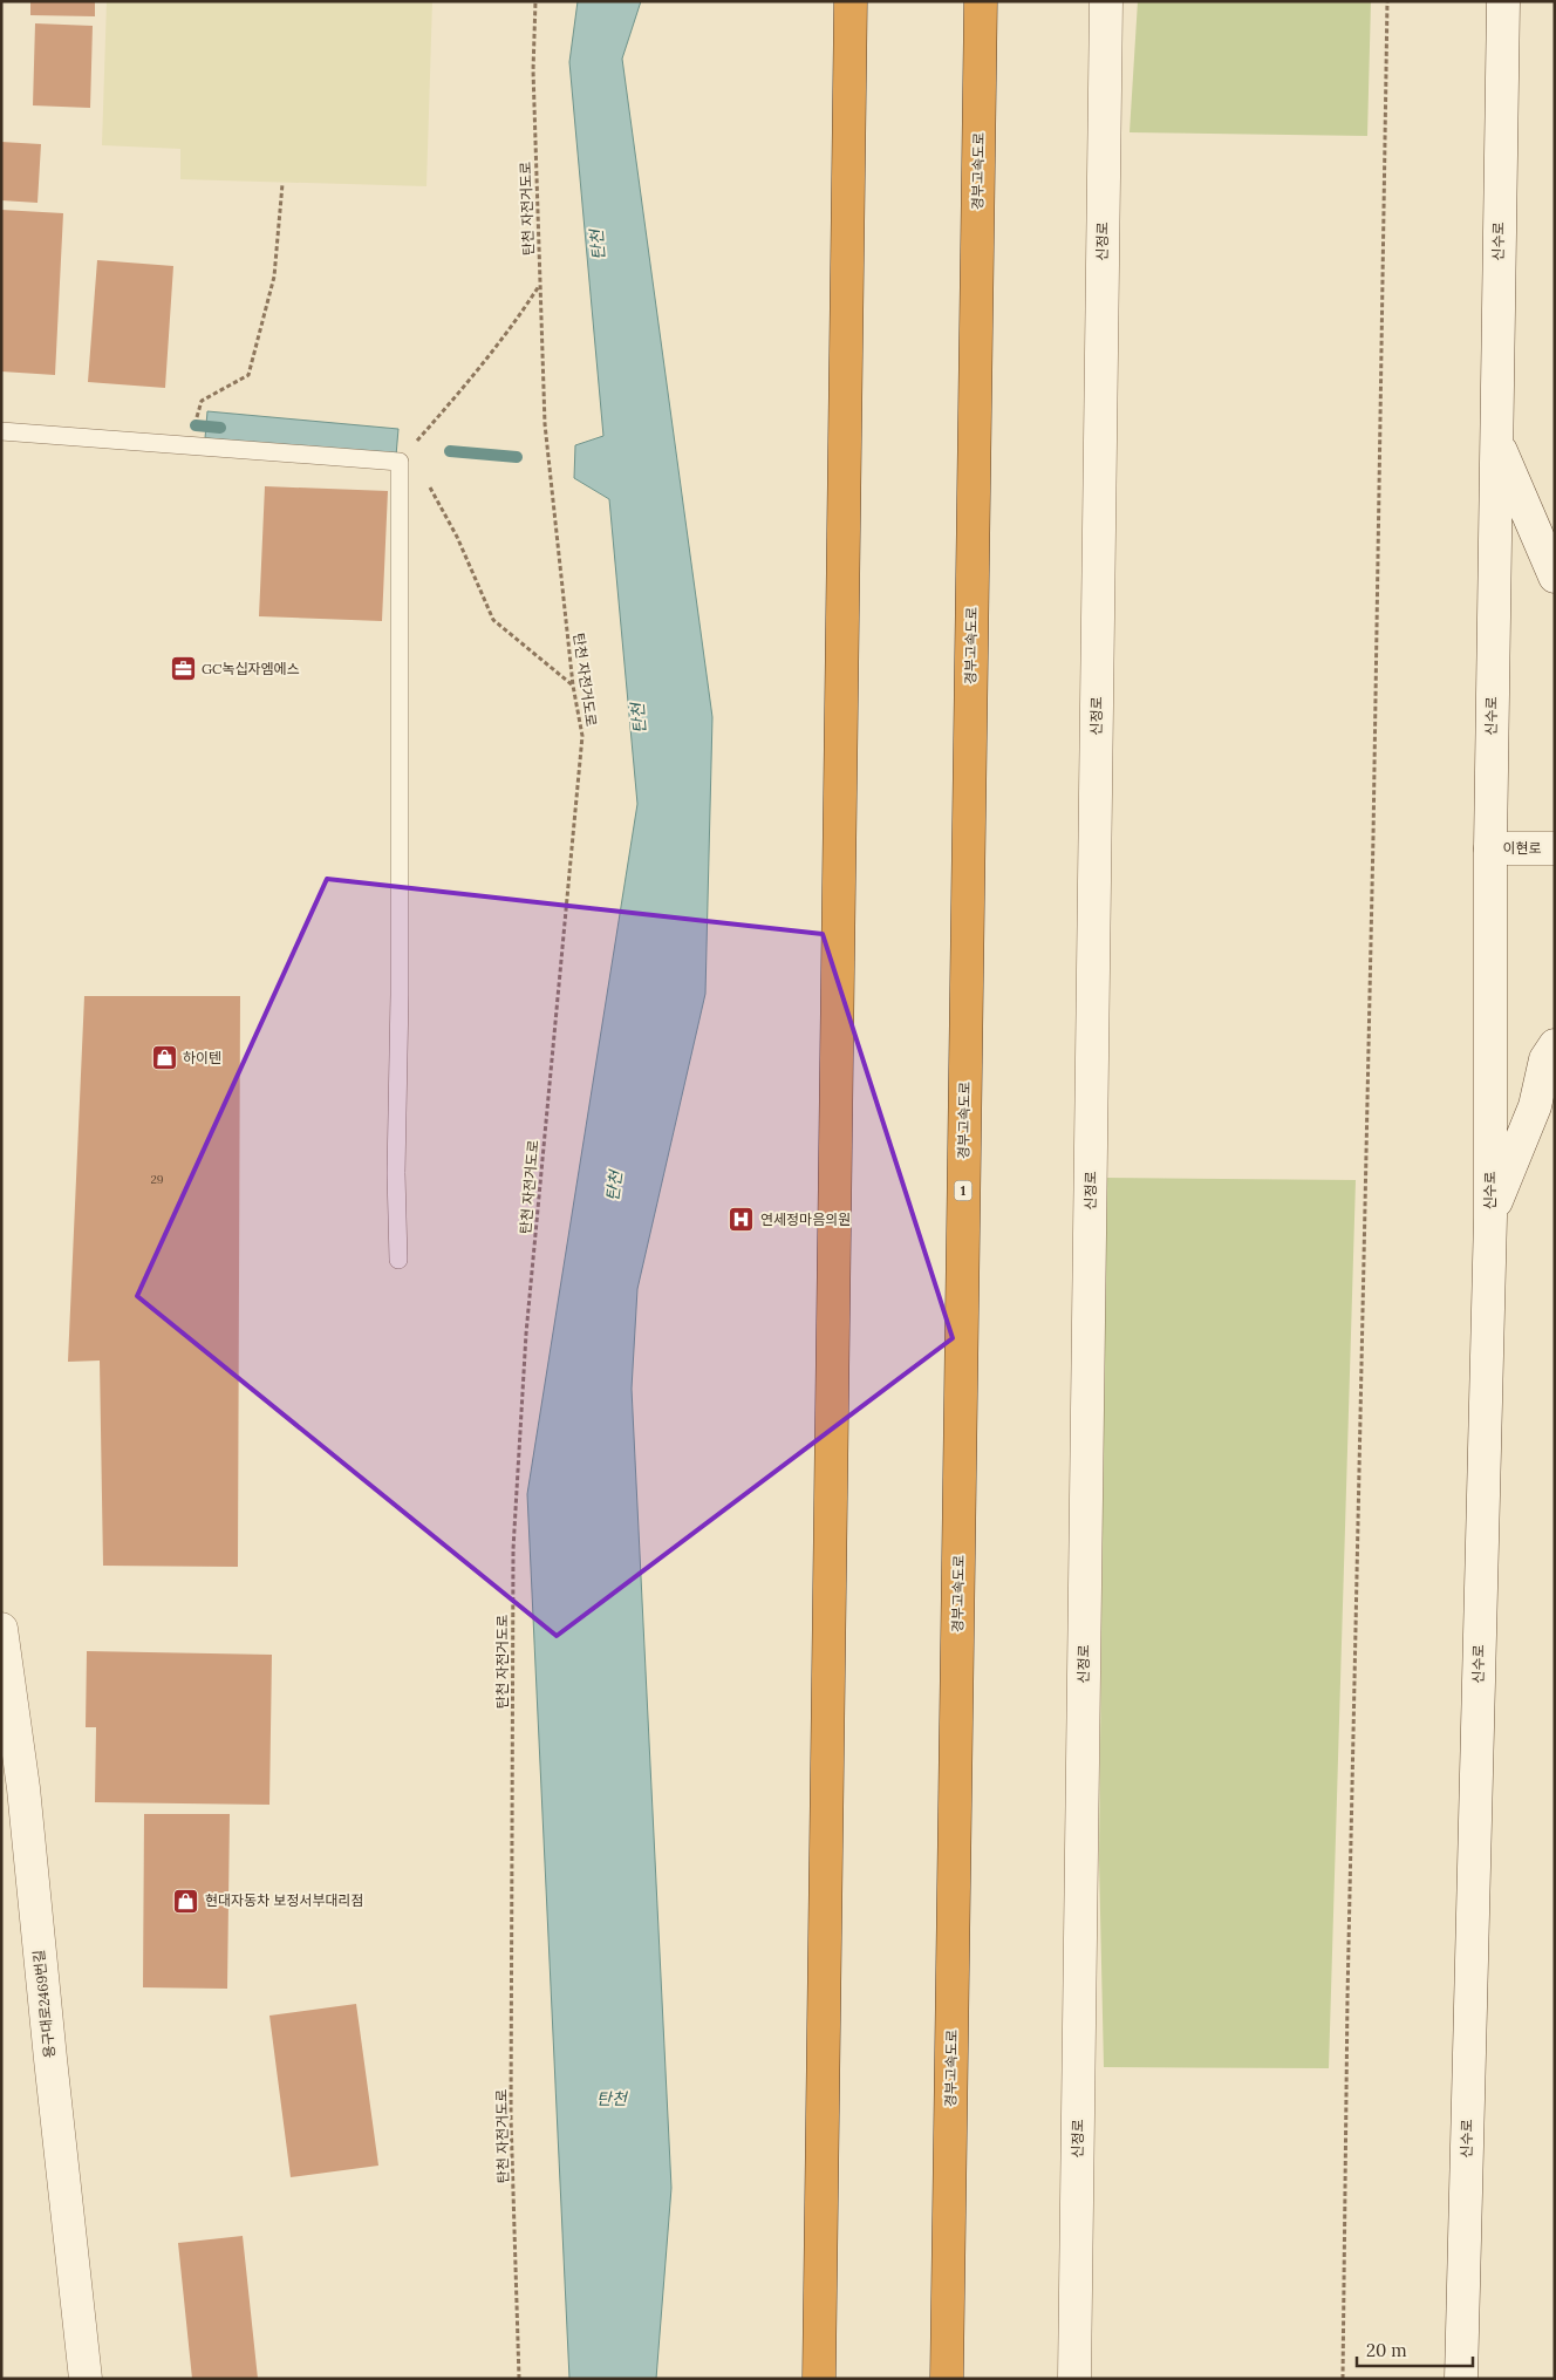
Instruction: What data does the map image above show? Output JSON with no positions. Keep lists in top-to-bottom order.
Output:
{
  "streets": {
    "highway": ["경부고속도로", "1"],
    "street": [
      "신정로",
      "신수로",
      "이현로",
      "용구대로2469번길"
    ],
    "path": ["탄천 자전거도로"]
  },
  "crossings": [
    ["신수로", "이현로"]
  ],
  "water": ["탄천"],
  "places": {
    "office": ["GC녹십자엠에스"],
    "shop": ["하이텐", "현대자동차 보정서부대리점"],
    "hospital": ["연세정마음의원"]
  },
  "house_numbers": ["29"],
  "scale_bar": "20 m"
}
